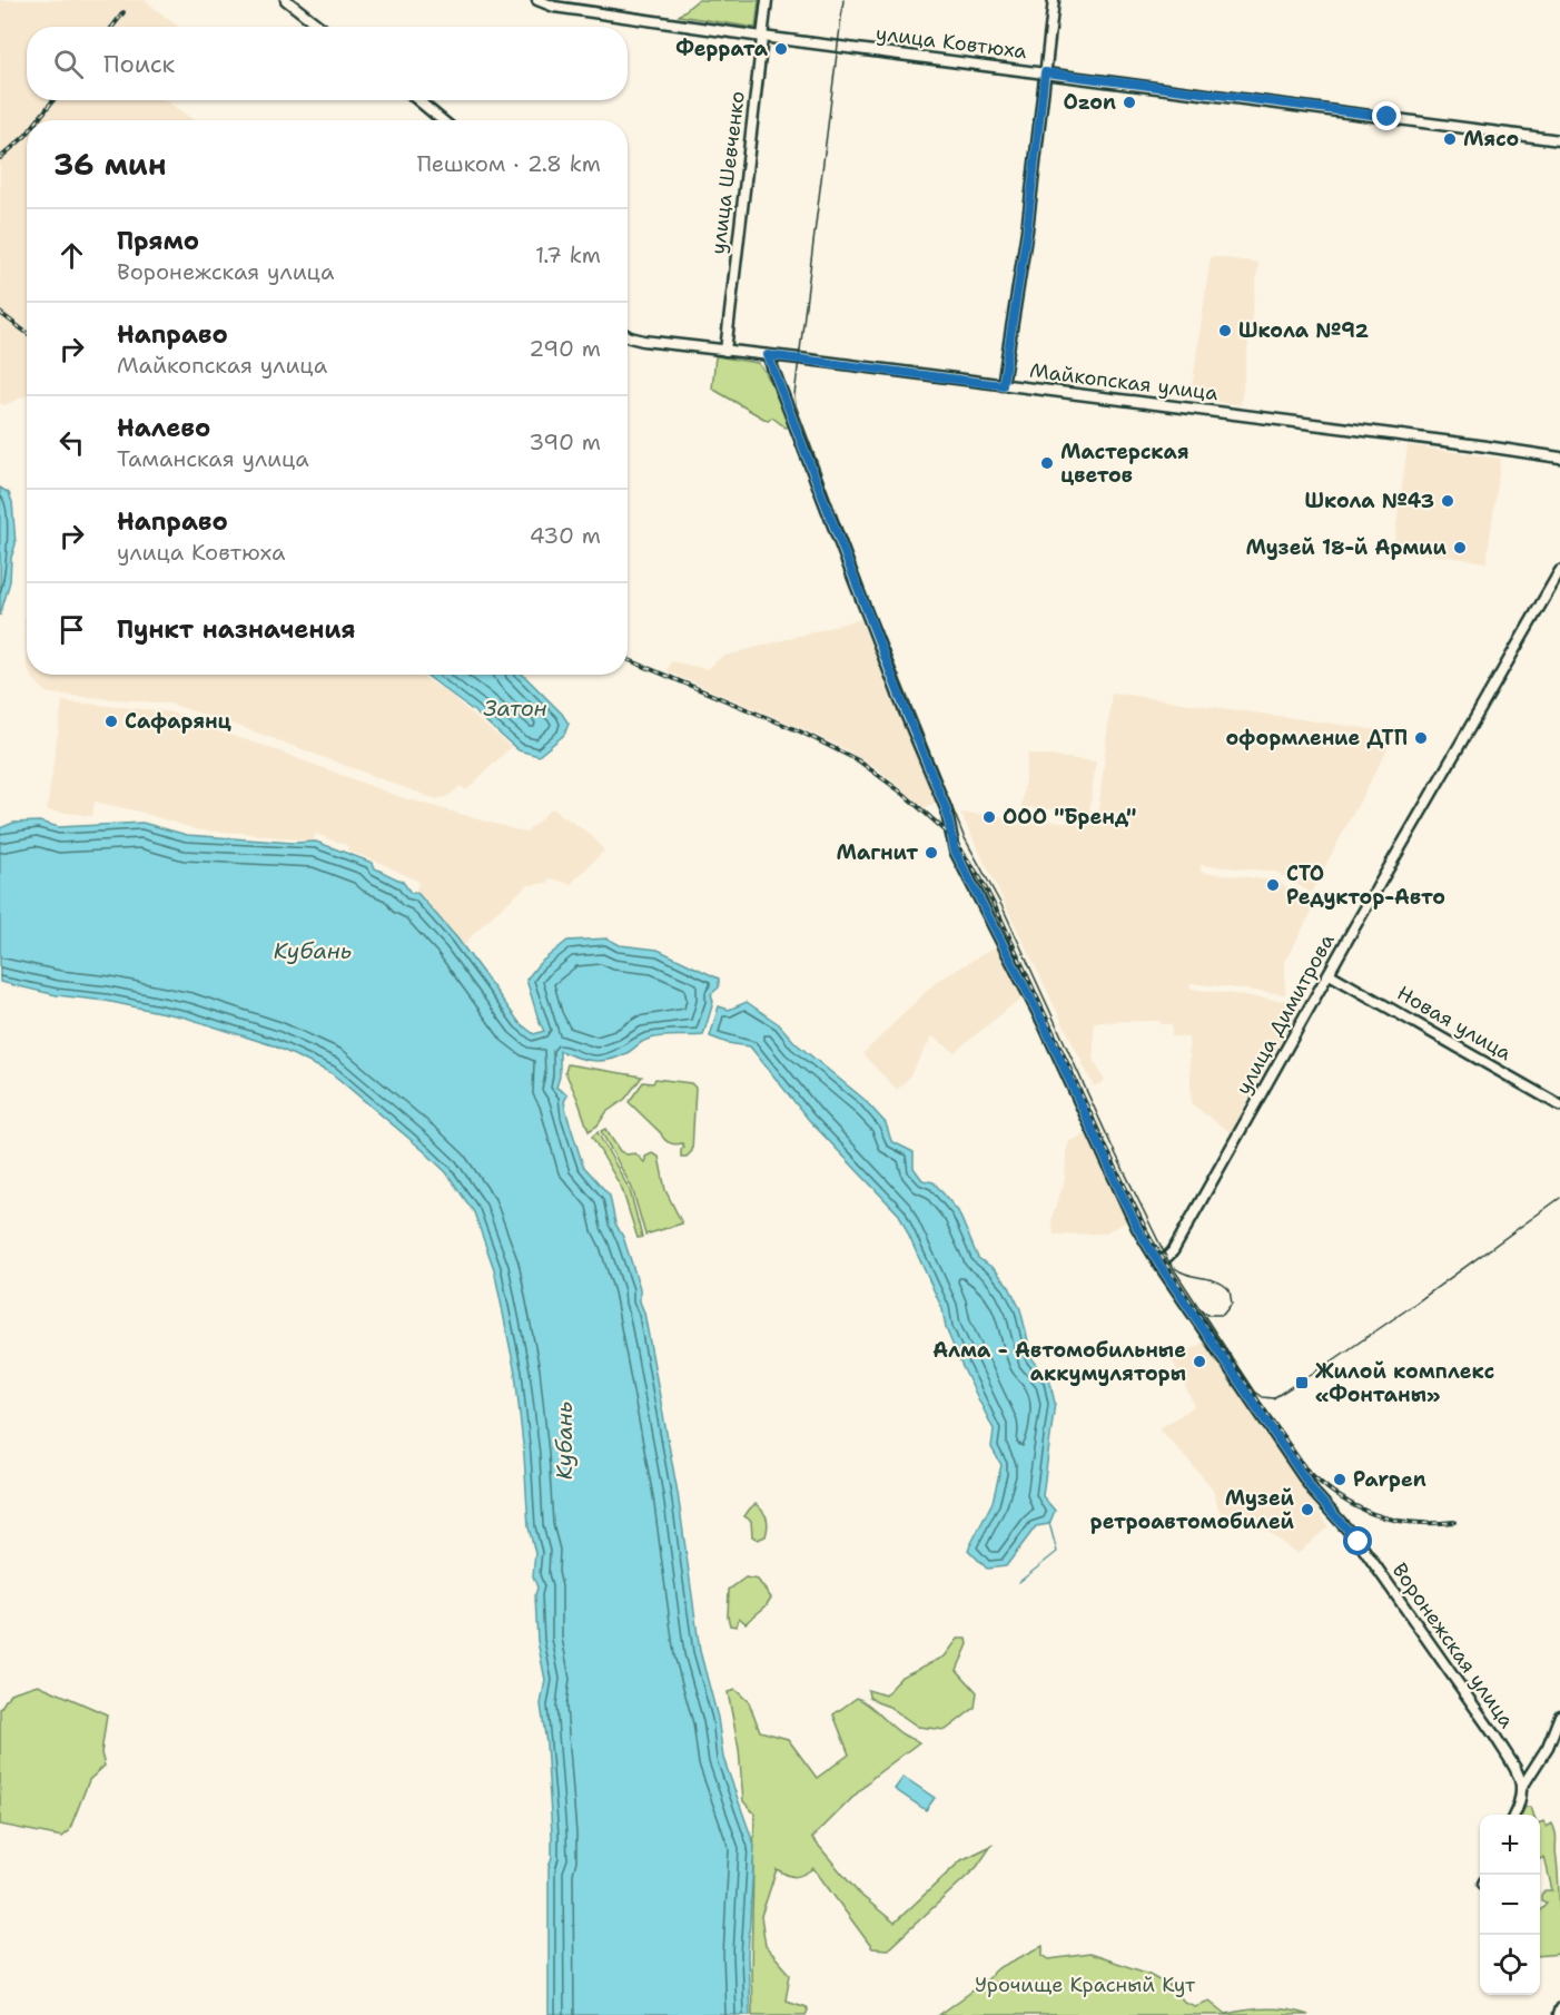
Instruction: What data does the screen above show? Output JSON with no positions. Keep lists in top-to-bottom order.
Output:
{
  "streets": {
    "street": [
      "улица Ковтюха",
      "улица Шевченко",
      "Майкопская улица",
      "улица Димитрова",
      "Новая улица",
      "Воронежская улица"
    ]
  },
  "crossings": [
    ["улица Ковтюха", "улица Шевченко"],
    ["улица Шевченко", "Майкопская улица"],
    ["Майкопская улица", "Воронежская улица"],
    ["улица Димитрова", "Новая улица"],
    ["улица Димитрова", "Воронежская улица"]
  ],
  "water": ["Затон", "Кубань"],
  "parks": ["Урочище Красный Кут"],
  "places": {
    "other": [
      "Феррата",
      "Ozon",
      "Мясо",
      "Школа №92",
      "Мастерская цветов",
      "Школа №43",
      "Музей 18-й Армии",
      "Сафарянц",
      "оформление ДТП",
      "ООО \"Бренд\"",
      "Магнит",
      "СТО Редуктор-Авто",
      "Алма - Автомобильные аккумуляторы",
      "Parpen",
      "Музей ретроавтомобилей"
    ],
    "transit": ["Жилой комплекс «Фонтаны»"]
  },
  "page": {
    "search": "Поиск",
    "heading": ["36 мин", "Пешком · 2.8 km"],
    "list": [
      ["Прямо", "Воронежская улица", "1.7 km"],
      ["Направо", "Майкопская улица", "290 m"],
      ["Налево", "Таманская улица", "390 m"],
      ["Направо", "улица Ковтюха", "430 m"],
      "Пункт назначения"
    ],
    "map_buttons": ["+", "−"]
  }
}
